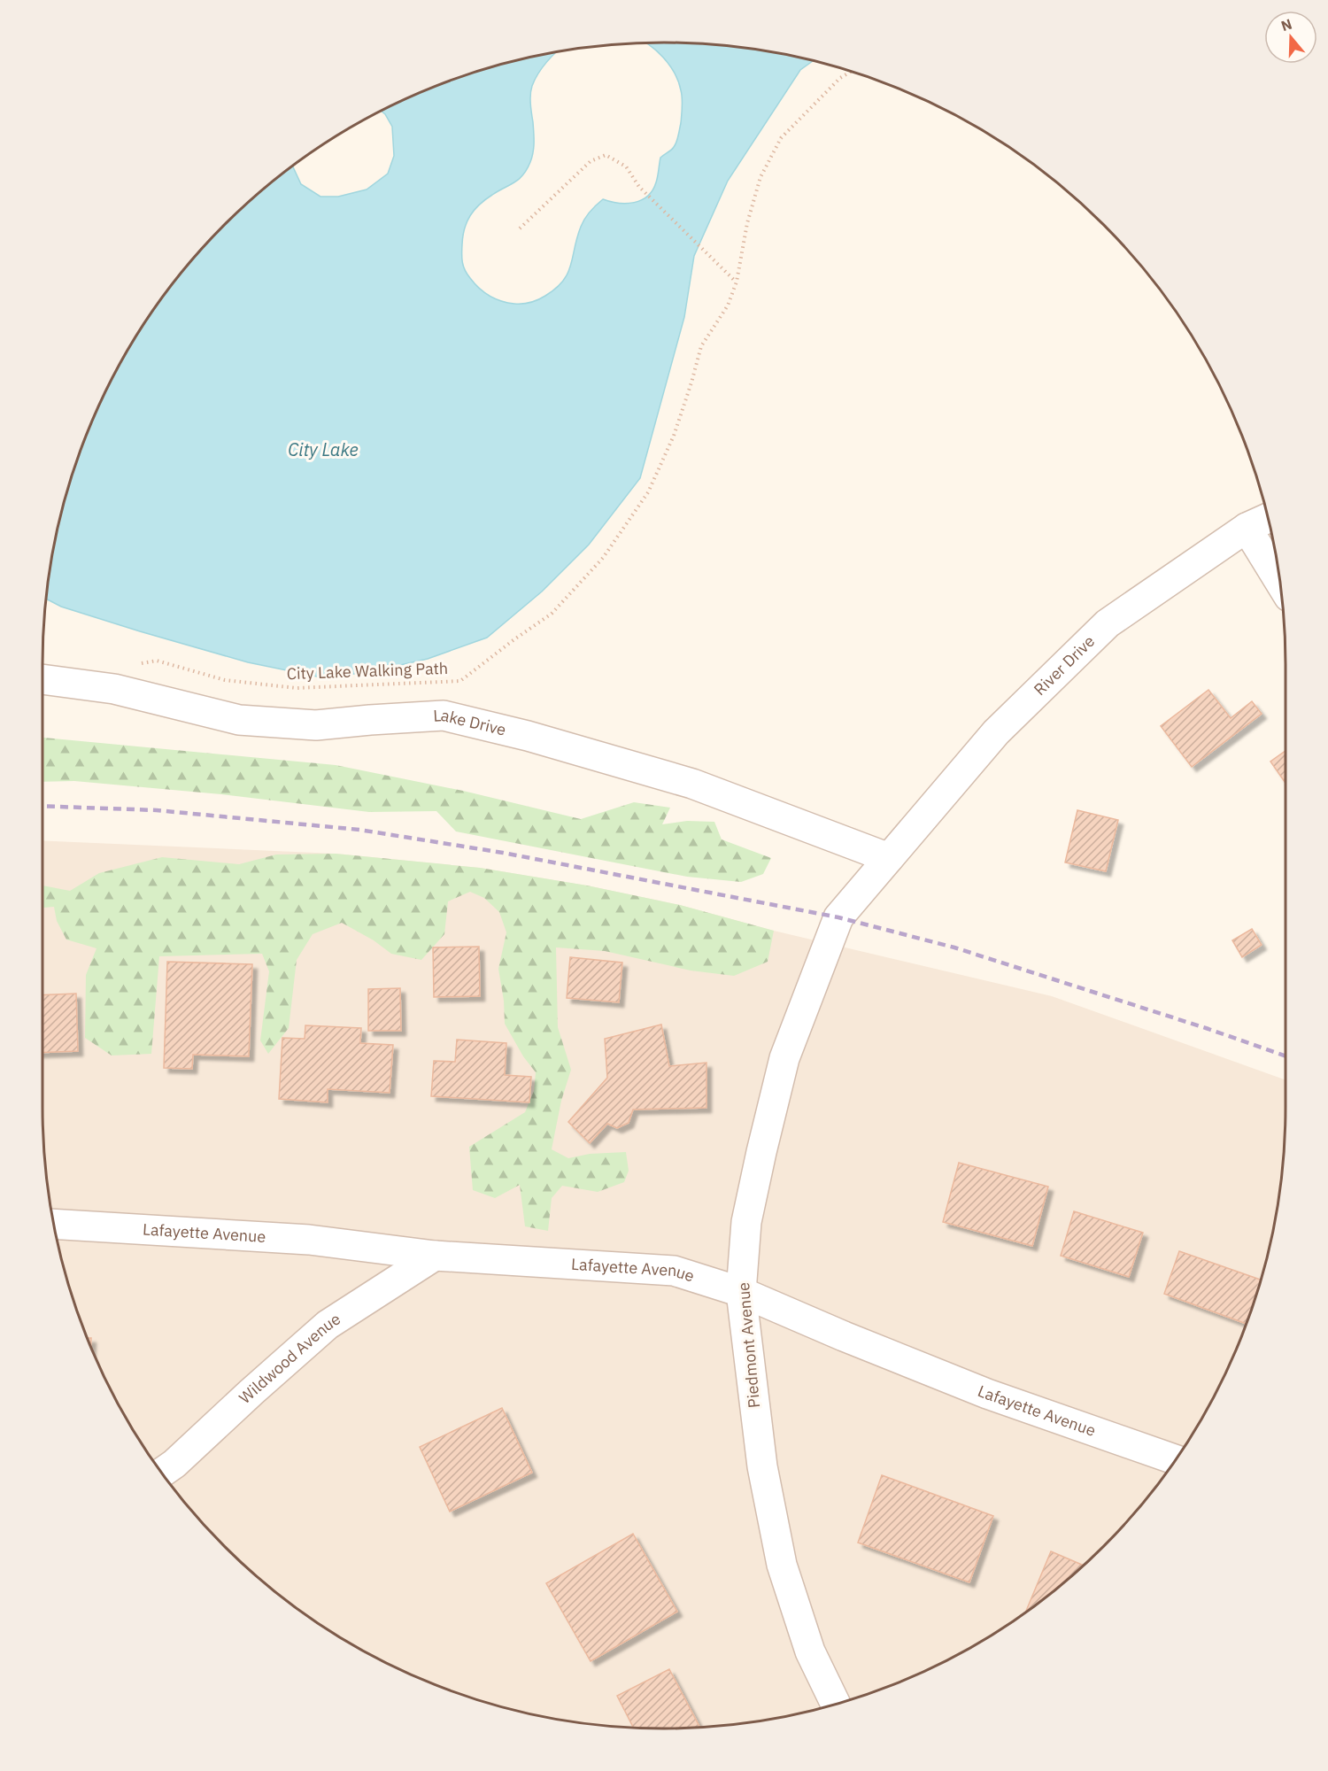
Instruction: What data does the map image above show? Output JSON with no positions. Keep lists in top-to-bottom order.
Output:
{
  "streets": {
    "street": [
      "River Drive",
      "Lake Drive",
      "Lafayette Avenue",
      "Piedmont Avenue",
      "Wildwood Avenue"
    ],
    "path": ["City Lake Walking Path"]
  },
  "crossings": [
    ["River Drive", "Lake Drive"],
    ["River Drive", "Piedmont Avenue"],
    ["Lafayette Avenue", "Piedmont Avenue"],
    ["Lafayette Avenue", "Wildwood Avenue"]
  ],
  "water": ["City Lake"],
  "north": "top"
}
